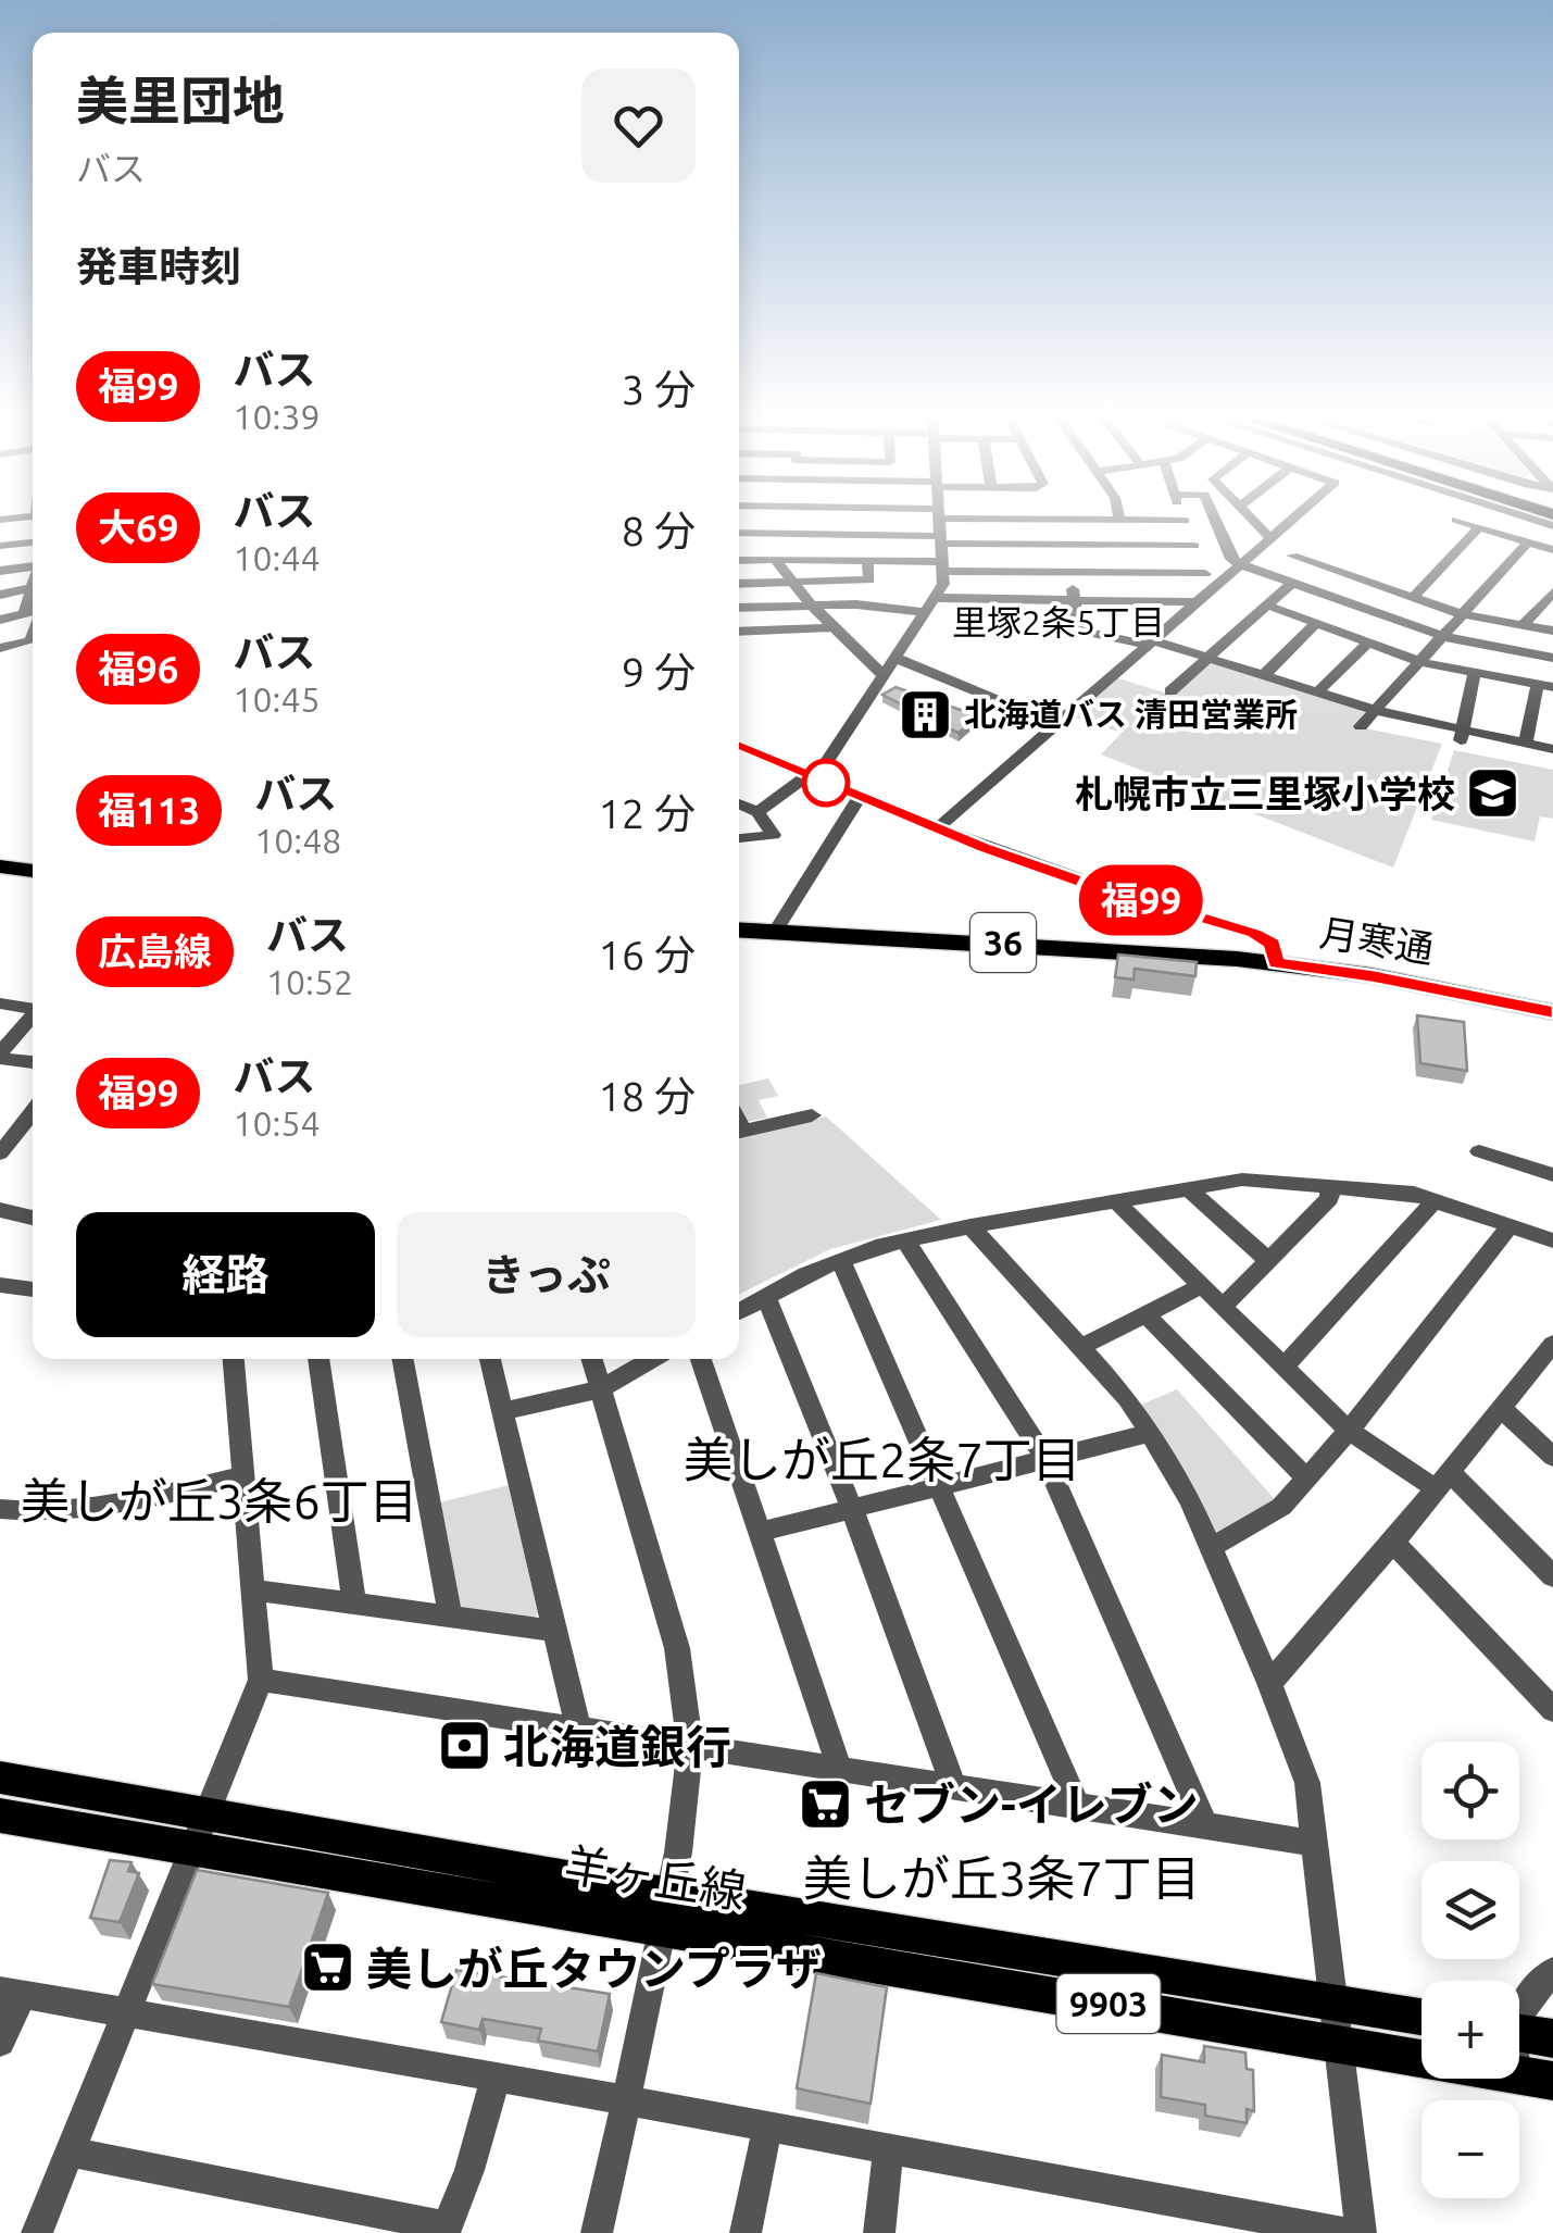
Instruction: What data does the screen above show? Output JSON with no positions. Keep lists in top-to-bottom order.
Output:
{
  "streets": {
    "highway": ["月寒通", "36"],
    "main road": ["羊ヶ丘線", "9903"]
  },
  "districts": [
    "里塚2条5丁目",
    "美しが丘2条7丁目",
    "美しが丘3条6丁目",
    "美しが丘3条7丁目"
  ],
  "places": {
    "building": ["北海道バス 清田営業所"],
    "school or university": ["札幌市立三里塚小学校"],
    "bank": ["北海道銀行"],
    "supermarket": ["セブン-イレブン", "美しが丘タウンプラザ"]
  },
  "lines": ["bus line 福99"],
  "page": {
    "on_map": "福99",
    "heading": [
      ["美里団地", "バス"],
      "発車時刻"
    ],
    "list": [
      {
        "mark": "福99",
        "name": "バス",
        "note": "10:39",
        "value": "3 分"
      },
      {
        "mark": "大69",
        "name": "バス",
        "note": "10:44",
        "value": "8 分"
      },
      {
        "mark": "福96",
        "name": "バス",
        "note": "10:45",
        "value": "9 分"
      },
      {
        "mark": "福113",
        "name": "バス",
        "note": "10:48",
        "value": "12 分"
      },
      {
        "mark": "広島線",
        "name": "バス",
        "note": "10:52",
        "value": "16 分"
      },
      {
        "mark": "福99",
        "name": "バス",
        "note": "10:54",
        "value": "18 分"
      }
    ],
    "buttons": ["経路", "きっぷ"],
    "map_buttons": ["+", "−"]
  }
}
